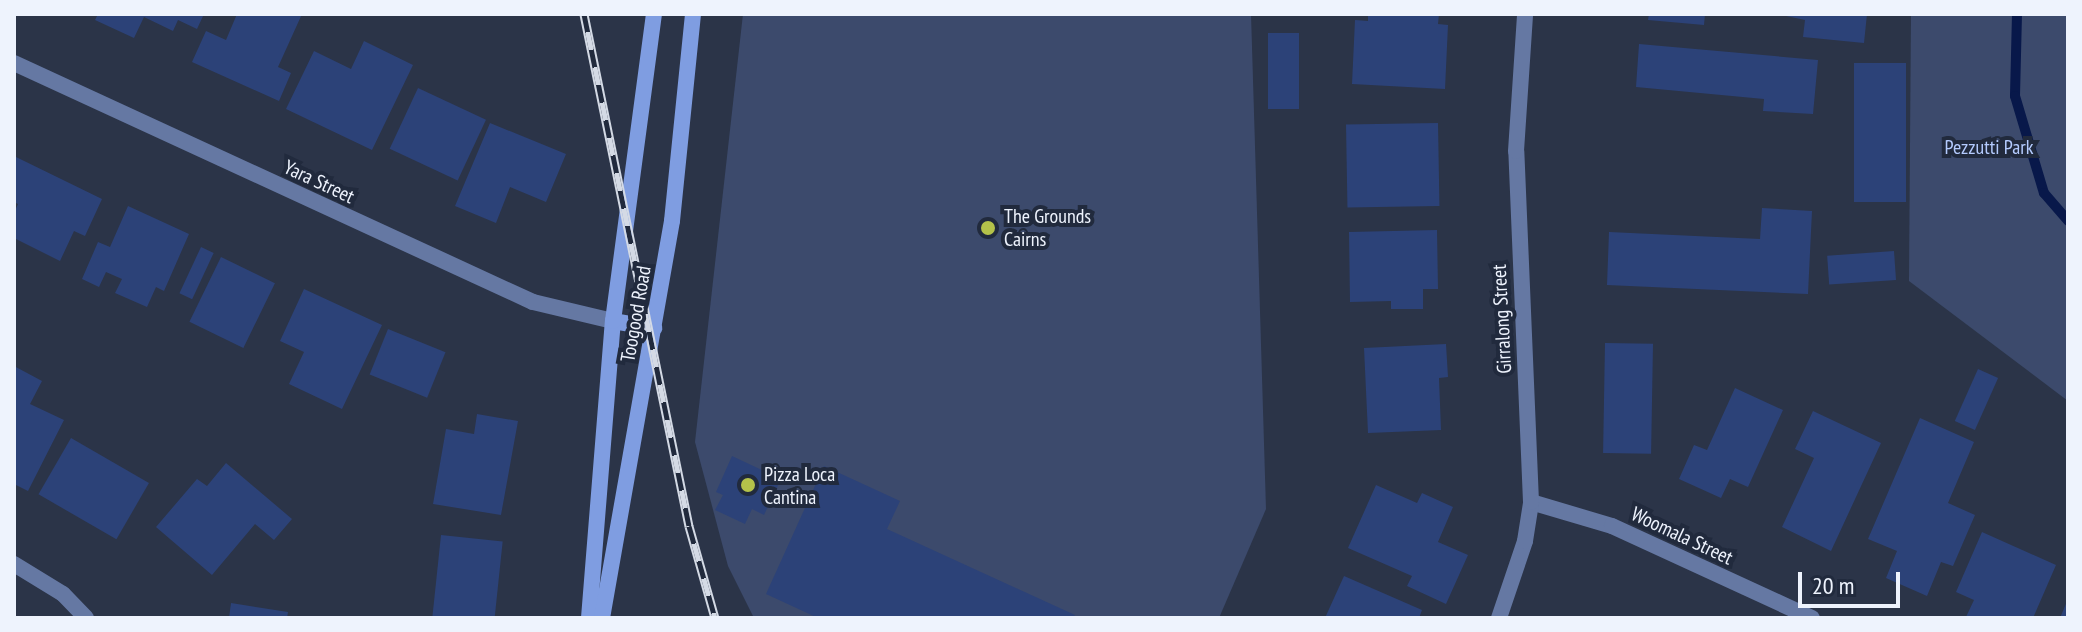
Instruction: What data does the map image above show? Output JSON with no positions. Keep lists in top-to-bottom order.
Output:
{
  "streets": {
    "street": [
      "Yara Street",
      "Toogood Road",
      "Girralong Street",
      "Woomala Street"
    ]
  },
  "crossings": [
    ["Yara Street", "Toogood Road"],
    ["Girralong Street", "Woomala Street"]
  ],
  "parks": ["Pezzutti Park"],
  "places": ["The Grounds Cairns", "Pizza Loca Cantina"],
  "scale_bar": "20 m"
}
